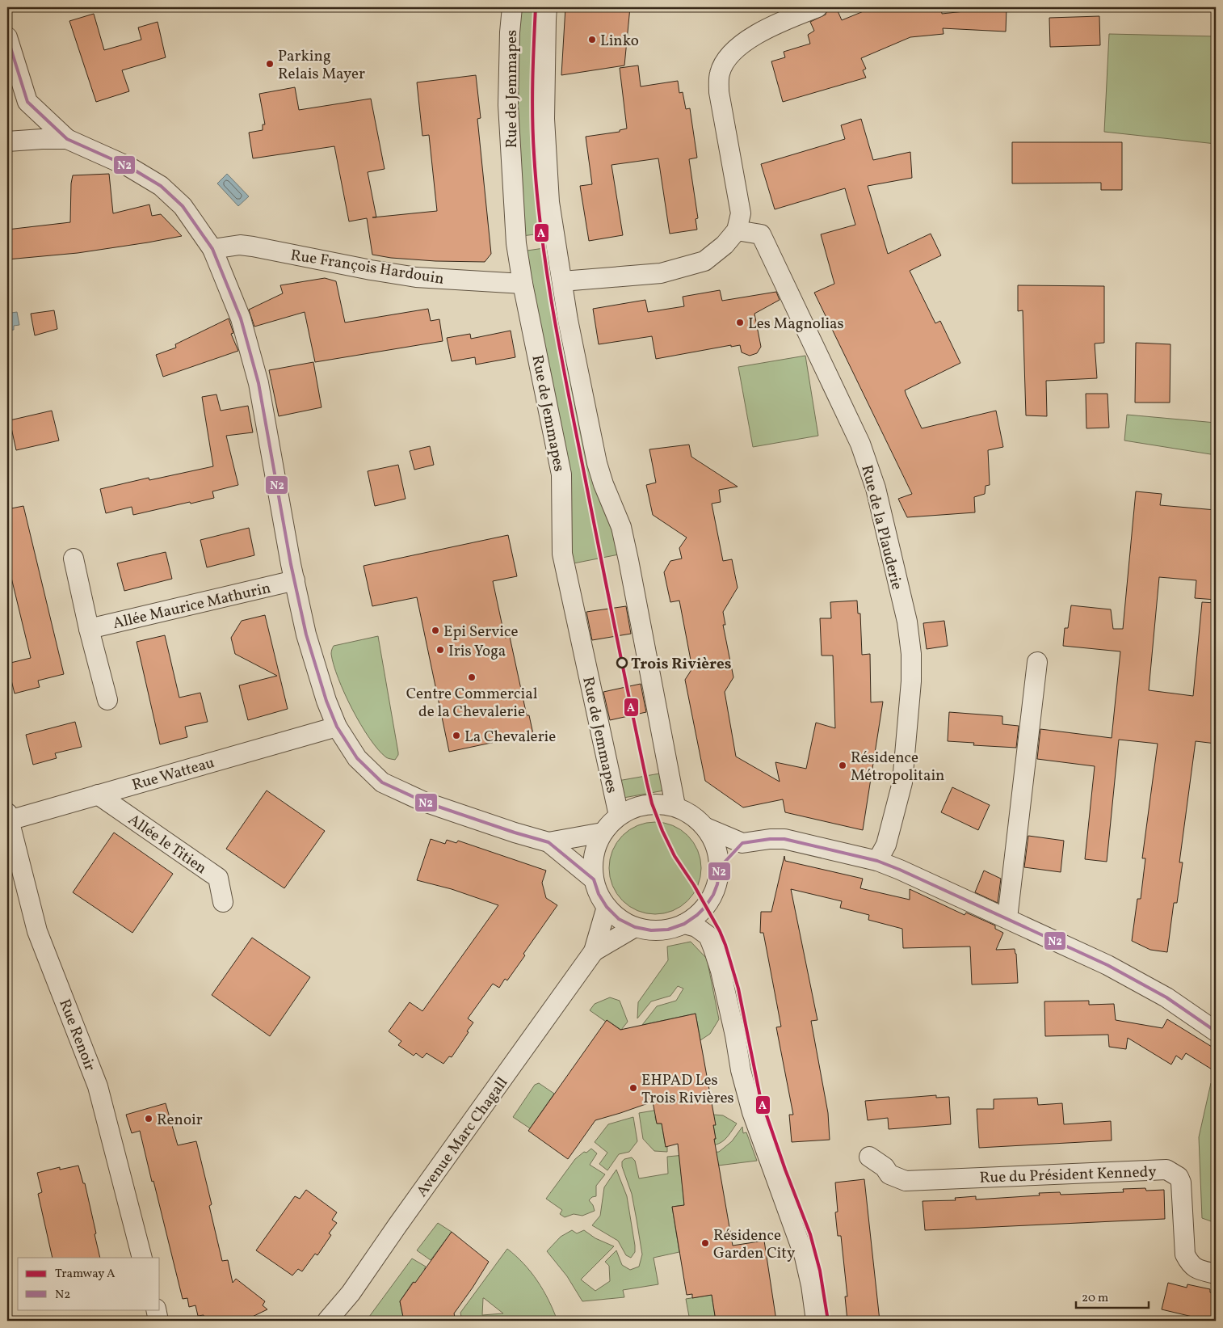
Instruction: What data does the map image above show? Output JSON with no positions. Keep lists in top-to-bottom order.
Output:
{
  "streets": {
    "street": [
      "Rue de Jemmapes",
      "Rue François Hardouin",
      "Rue de la Plauderie",
      "Allée Maurice Mathurin",
      "Rue Watteau",
      "Allée le Titien",
      "Rue Renoir",
      "Avenue Marc Chagall",
      "Rue du Président Kennedy"
    ]
  },
  "crossings": [
    ["Rue de Jemmapes", "Rue François Hardouin"],
    ["Rue de Jemmapes", "Avenue Marc Chagall"],
    ["Rue Watteau", "Allée le Titien"],
    ["Rue Watteau", "Rue Renoir"]
  ],
  "places": [
    "Linko",
    "Parking Relais Mayer",
    "Les Magnolias",
    "Epi Service",
    "Iris Yoga",
    "Trois Rivières",
    "Centre Commercial de la Chevalerie",
    "La Chevalerie",
    "Résidence Métropolitain",
    "EHPAD Les Trois Rivières",
    "Renoir",
    "Résidence Garden City"
  ],
  "lines": ["tram line A", "transit line N2"],
  "legend": ["Tramway A", "N2"],
  "scale_bar": "20 m"
}
